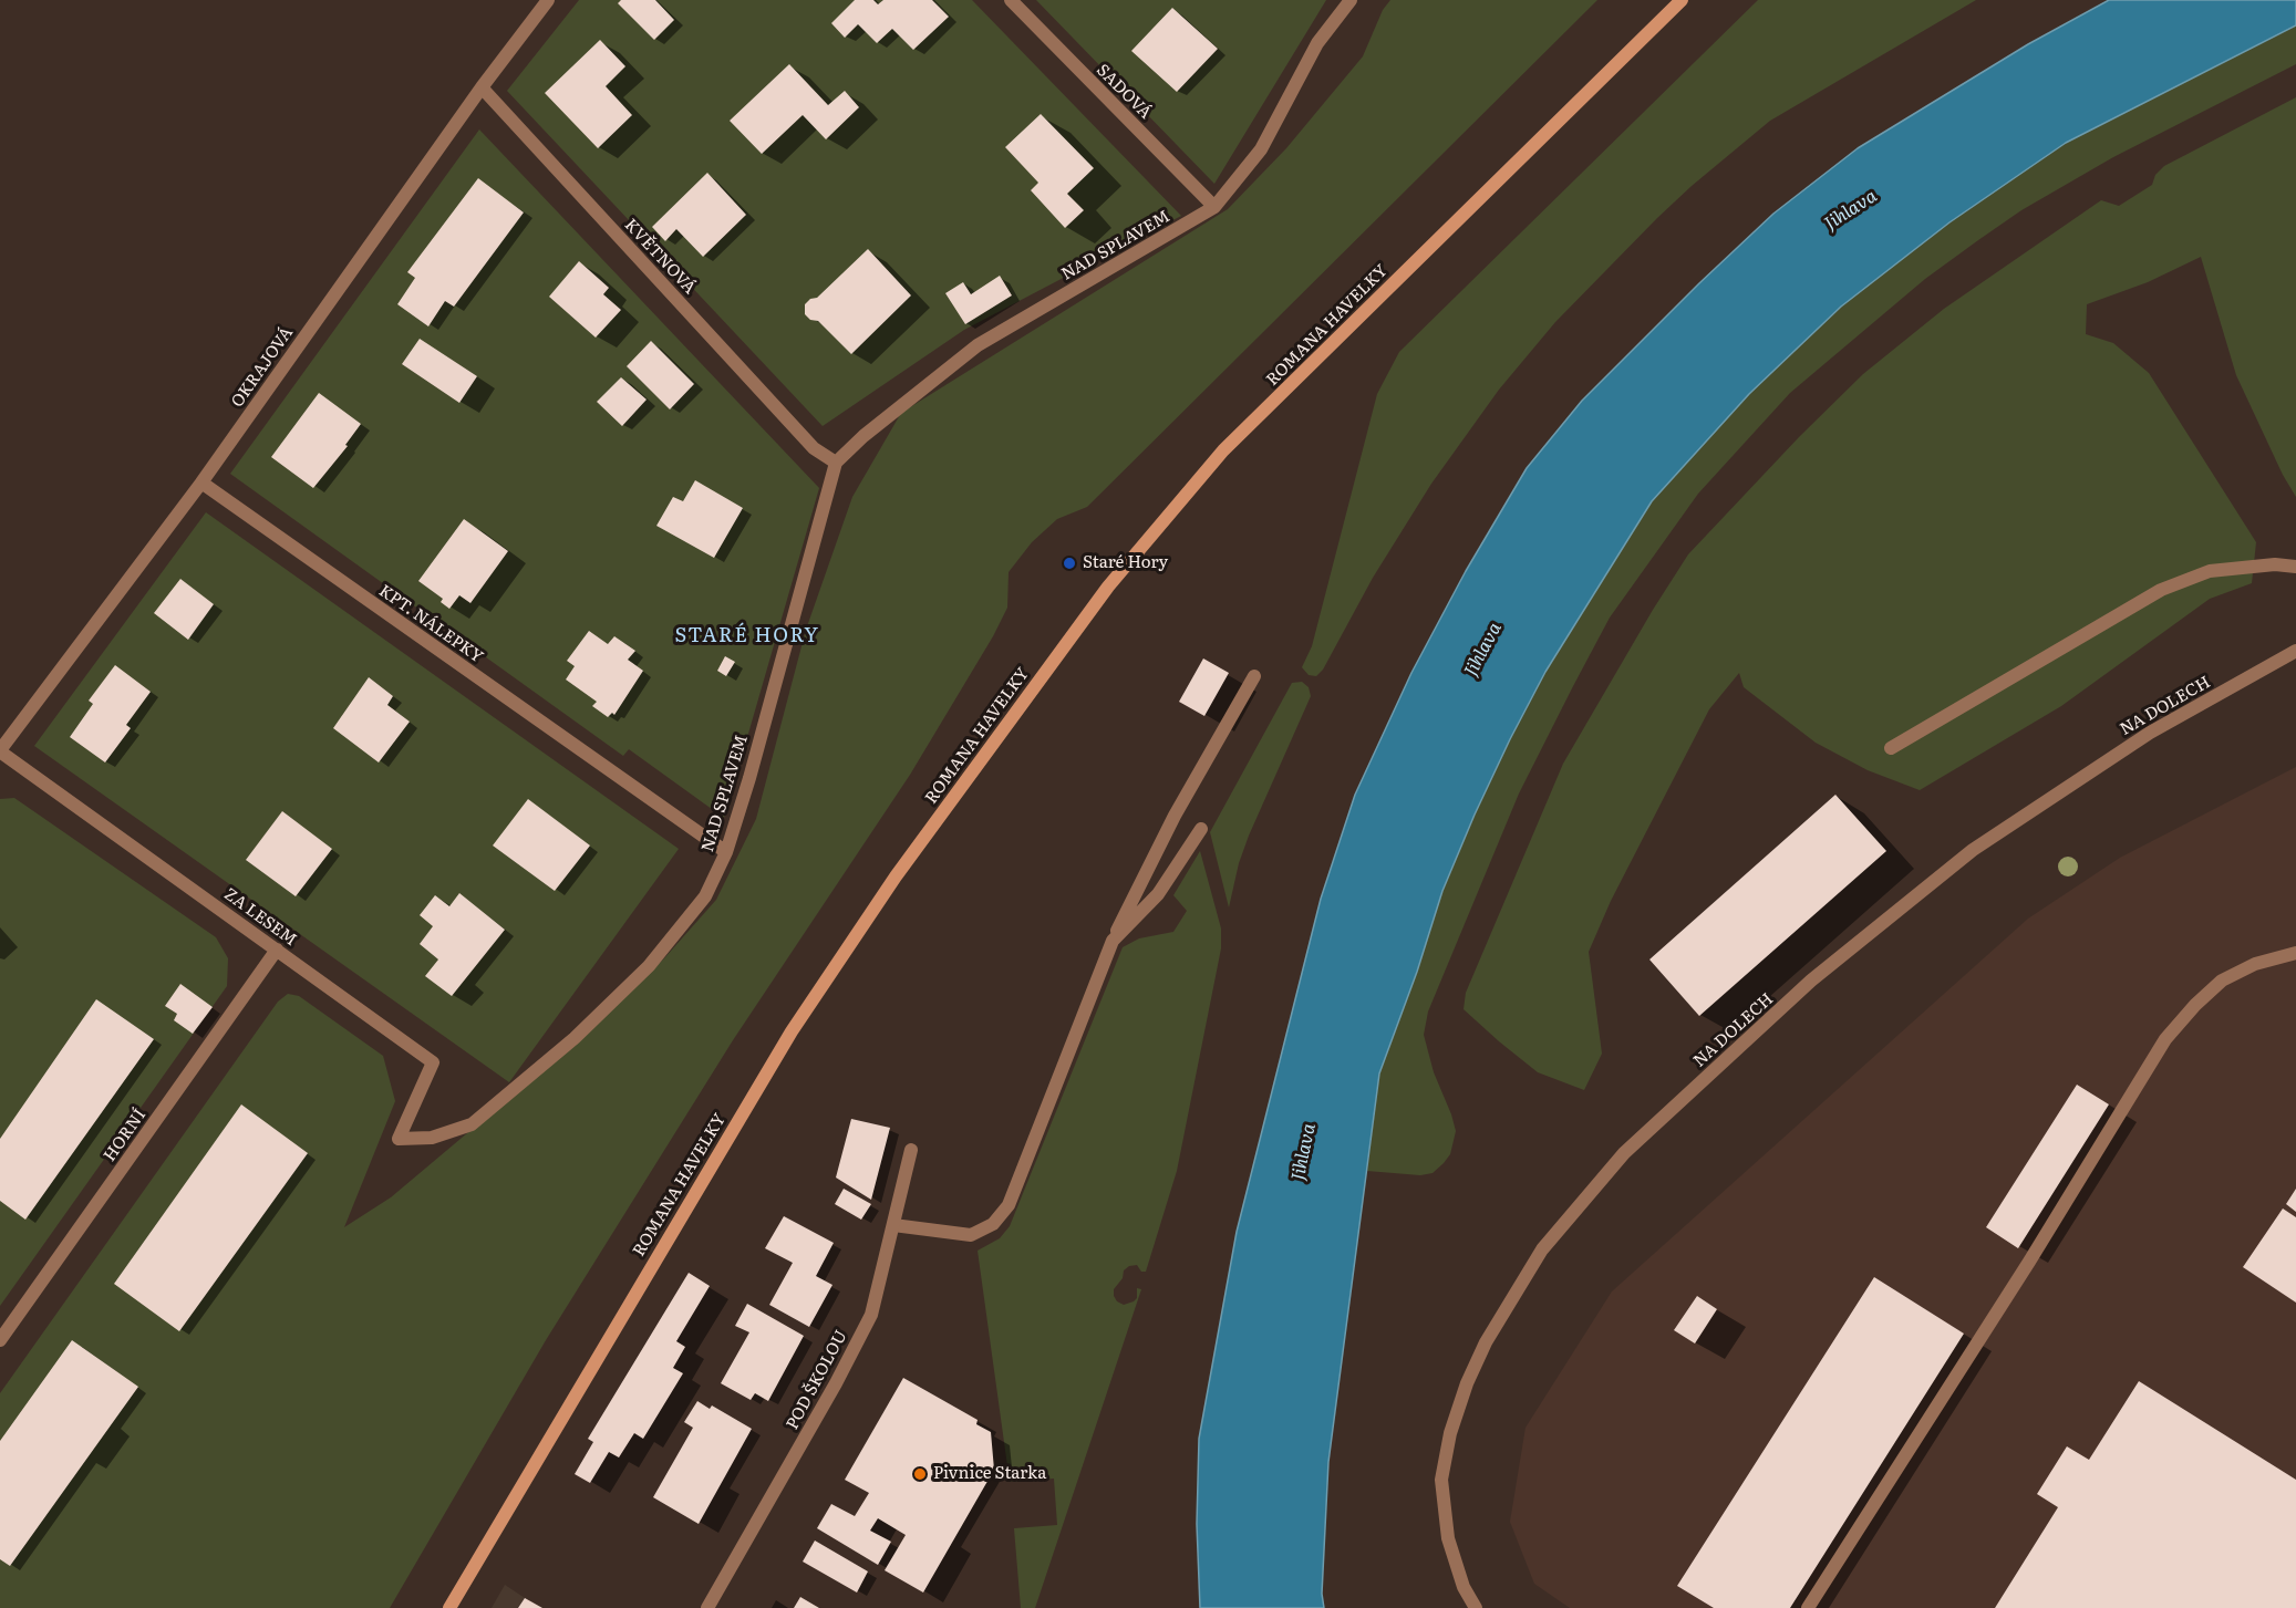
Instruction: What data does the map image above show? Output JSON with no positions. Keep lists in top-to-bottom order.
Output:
{
  "streets": {
    "street": [
      "SADOVÁ",
      "NAD SPLAVEM",
      "KVĚTNOVÁ",
      "ROMANA HAVELKY",
      "OKRAJOVÁ",
      "KPT. NÁLEPKY",
      "NA DOLECH",
      "ZA LESEM",
      "HORNÍ",
      "POD ŠKOLOU"
    ]
  },
  "crossings": [
    ["SADOVÁ", "NAD SPLAVEM"],
    ["NAD SPLAVEM", "KVĚTNOVÁ"],
    ["NAD SPLAVEM", "KPT. NÁLEPKY"],
    ["NAD SPLAVEM", "ZA LESEM"],
    ["KVĚTNOVÁ", "OKRAJOVÁ"],
    ["OKRAJOVÁ", "KPT. NÁLEPKY"],
    ["OKRAJOVÁ", "ZA LESEM"],
    ["ZA LESEM", "HORNÍ"]
  ],
  "districts": ["STARÉ HORY"],
  "water": ["Jihlava"],
  "places": ["Staré Hory", "Pivnice Starka"]
}
